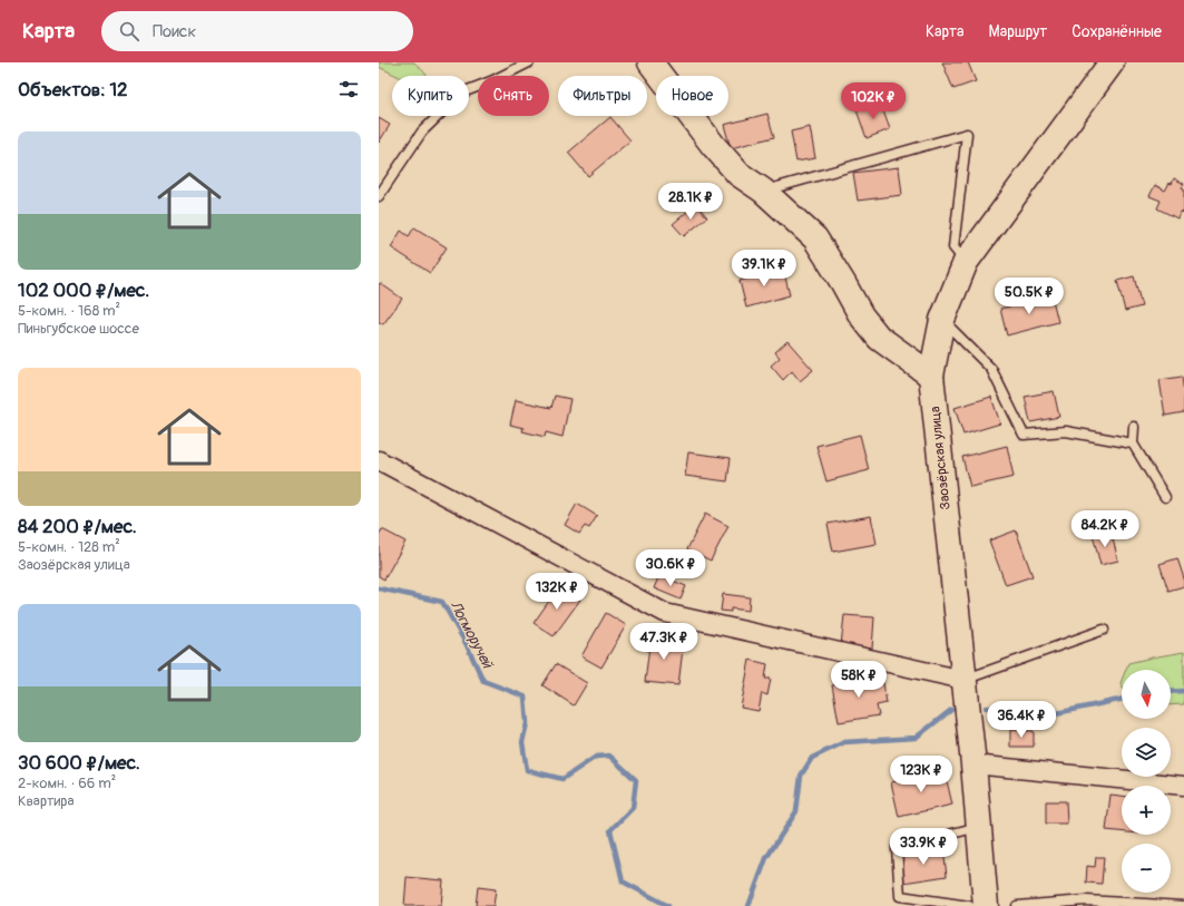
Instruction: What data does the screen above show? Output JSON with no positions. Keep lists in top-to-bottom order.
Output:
{
  "streets": {
    "street": ["Заозёрская улица"]
  },
  "water": ["Логморучей"],
  "north": "bottom",
  "page": {
    "header": "Карта",
    "search": "Поиск",
    "nav": ["Карта", "Маршрут", "Сохранённые"],
    "heading": "Объектов: 12",
    "chip": [
      "Купить",
      "Снять",
      "Фильтры",
      "Новое"
    ],
    "price": [
      "102K ₽",
      "28.1K ₽",
      "39.1K ₽",
      "50.5K ₽",
      "84.2K ₽",
      "30.6K ₽",
      "132K ₽",
      "47.3K ₽",
      "58K ₽",
      "36.4K ₽",
      "123K ₽",
      "33.9K ₽"
    ],
    "list": [
      {
        "name": "102 000 ₽/мес.",
        "note": "5-комн. · 168 m² · Пиньгубское шоссе"
      },
      {
        "name": "84 200 ₽/мес.",
        "note": "5-комн. · 128 m² · Заозёрская улица"
      },
      {
        "name": "30 600 ₽/мес.",
        "note": "2-комн. · 66 m² · Квартира"
      }
    ],
    "map_buttons": ["+", "−"]
  }
}
